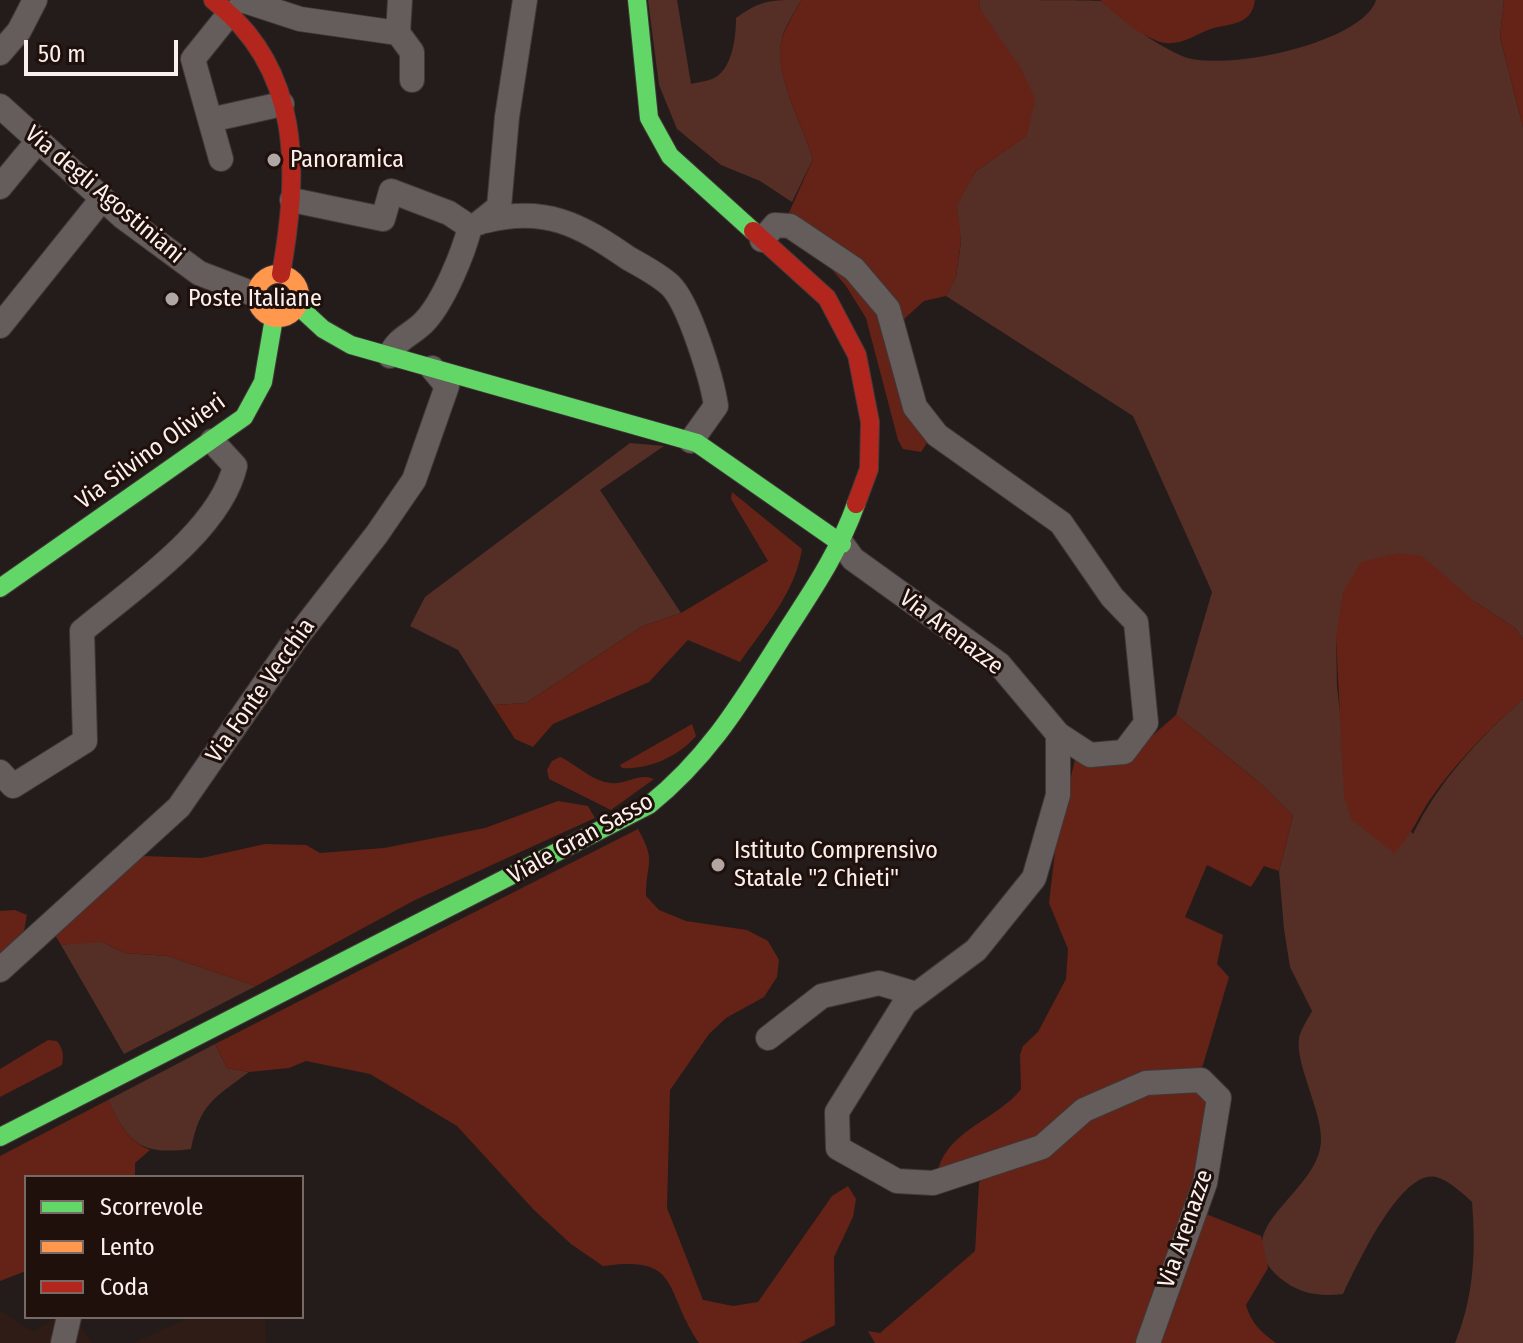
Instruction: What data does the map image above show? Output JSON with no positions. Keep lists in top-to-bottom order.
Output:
{
  "streets": {
    "main road": ["Via Silvino Olivieri", "Via Arenazze", "Viale Gran Sasso"],
    "street": ["Via degli Agostiniani", "Via Fonte Vecchia"]
  },
  "crossings": [
    ["Via degli Agostiniani", "Via Silvino Olivieri"],
    ["Via degli Agostiniani", "Via Arenazze"],
    ["Via Silvino Olivieri", "Via Arenazze"],
    ["Via Arenazze", "Via Fonte Vecchia"],
    ["Via Arenazze", "Viale Gran Sasso"]
  ],
  "places": ["Panoramica", "Poste Italiane", "Istituto Comprensivo Statale \"2 Chieti\""],
  "legend": ["Scorrevole", "Lento", "Coda"],
  "scale_bar": "50 m"
}
